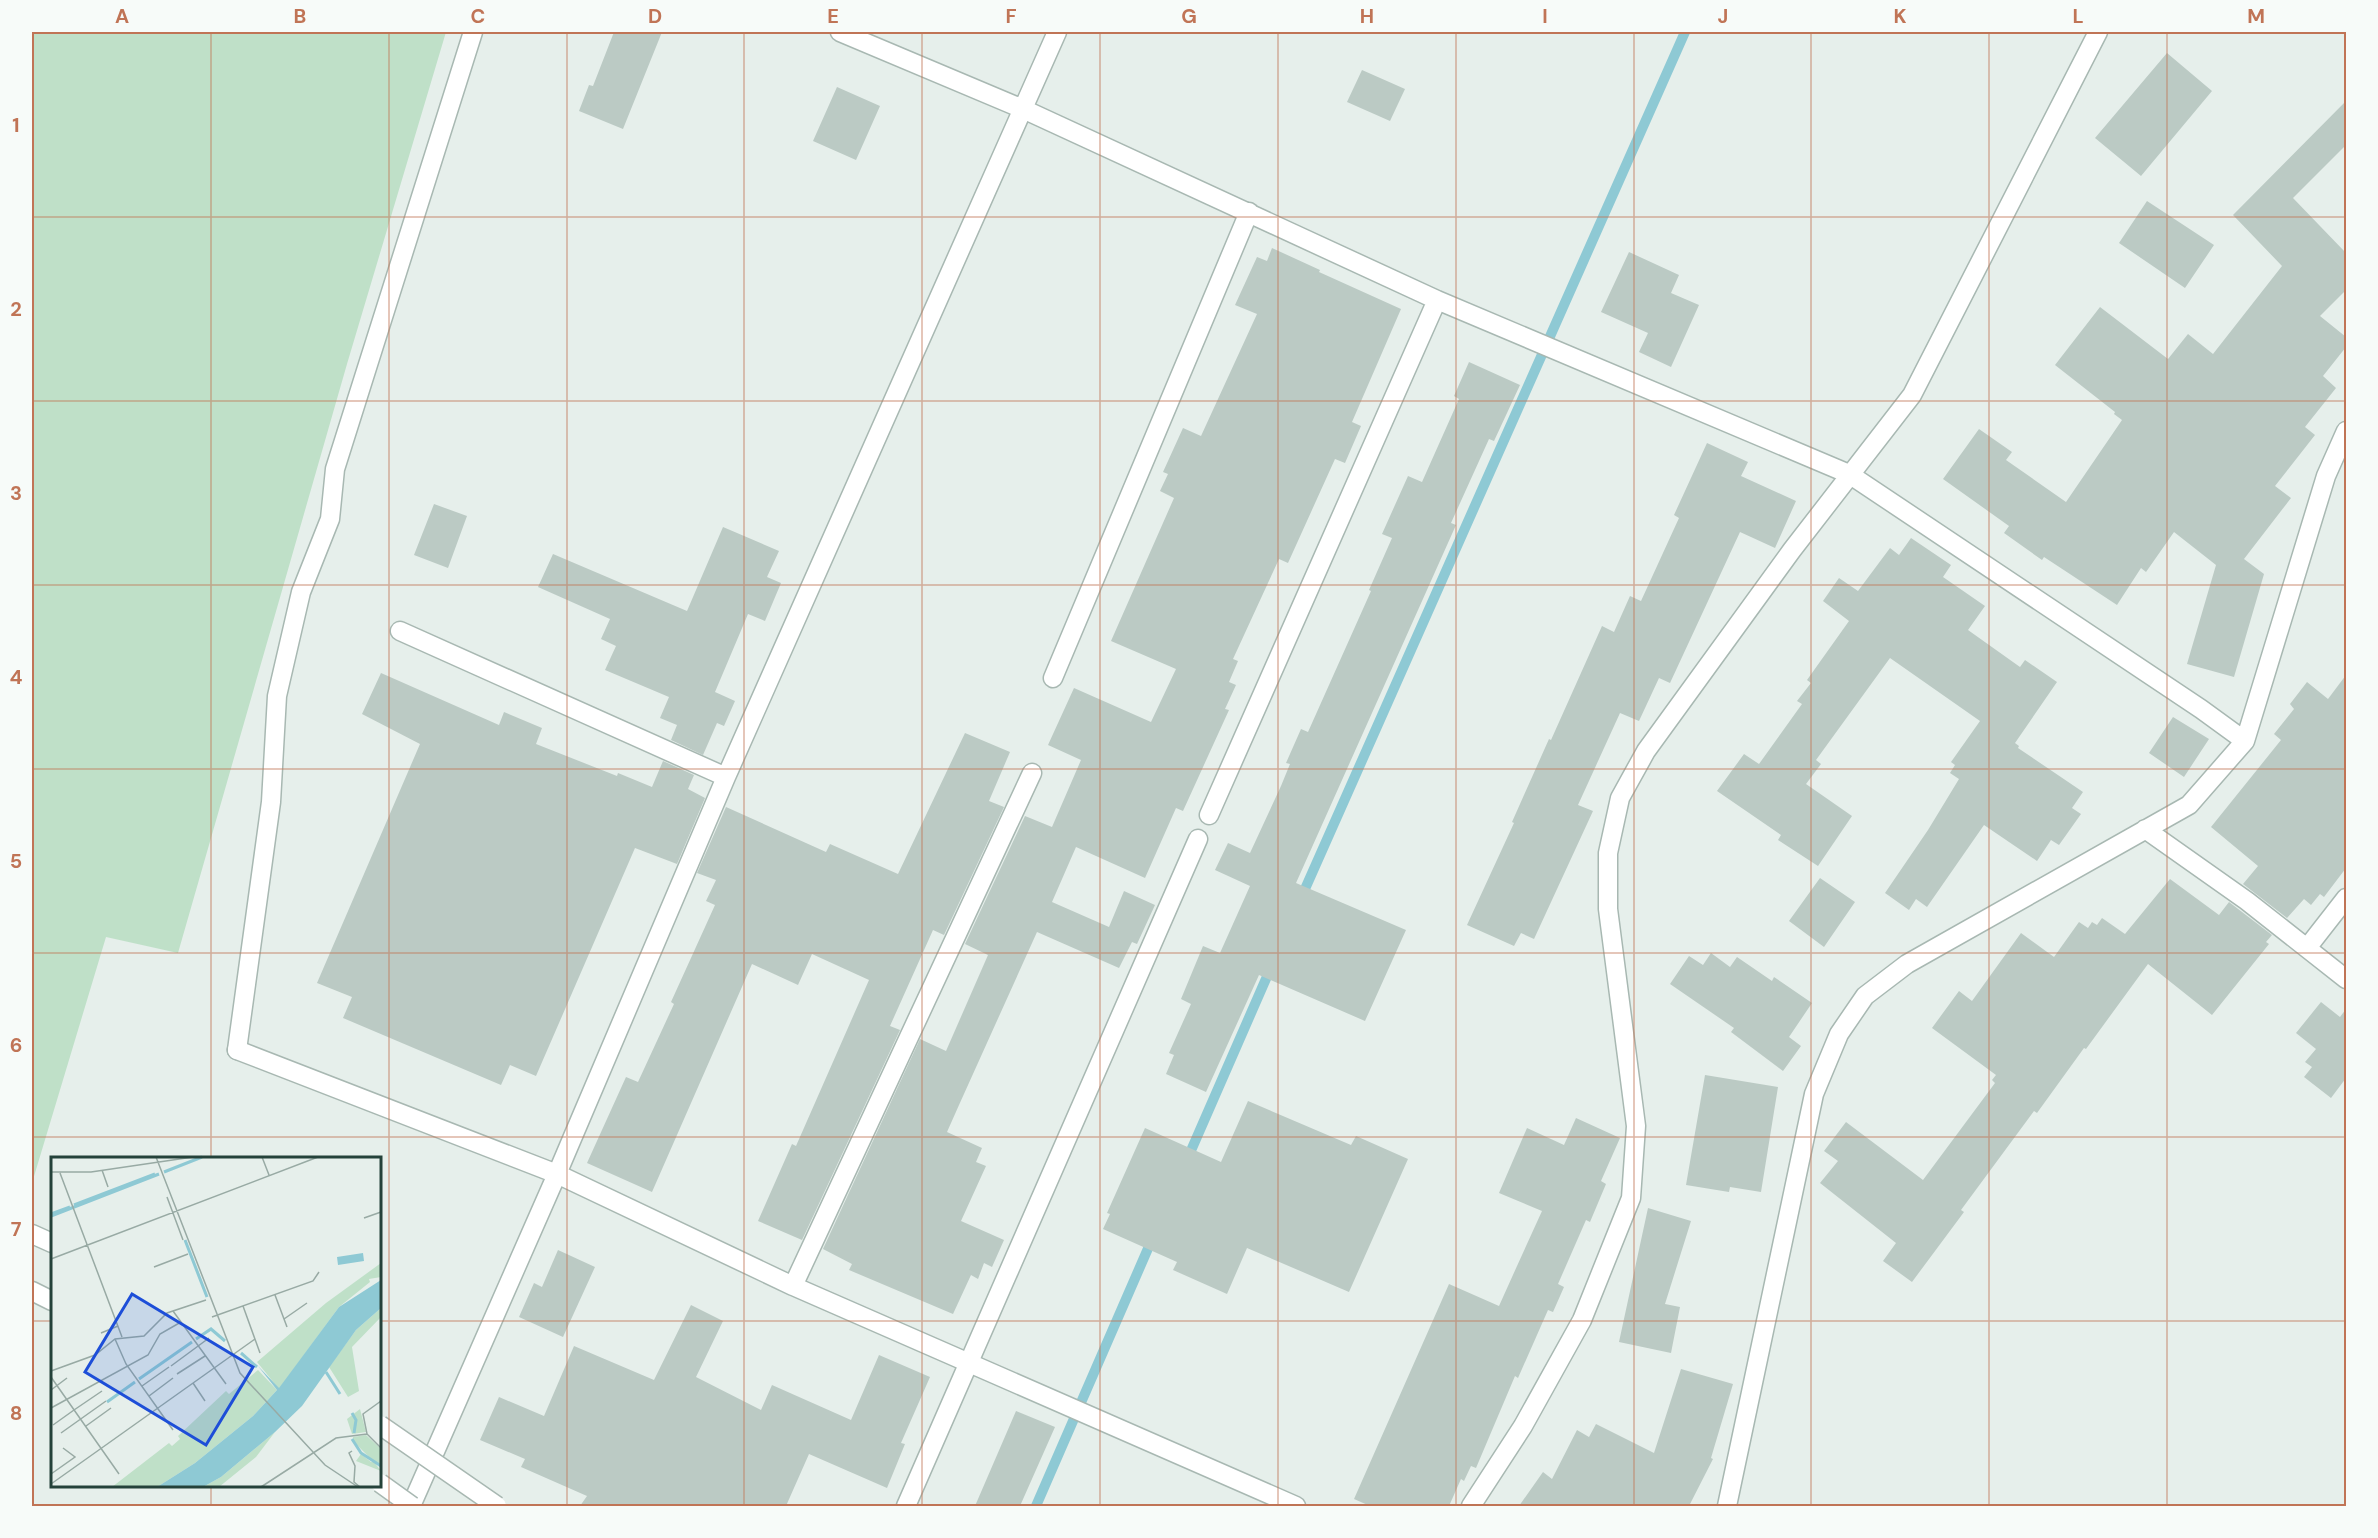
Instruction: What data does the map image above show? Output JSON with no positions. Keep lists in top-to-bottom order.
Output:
{
  "grid": {
    "columns": [
      "A",
      "B",
      "C",
      "D",
      "E",
      "F",
      "G",
      "H",
      "I",
      "J",
      "K",
      "L",
      "M"
    ],
    "rows": [
      "1",
      "2",
      "3",
      "4",
      "5",
      "6",
      "7",
      "8"
    ]
  }
}
